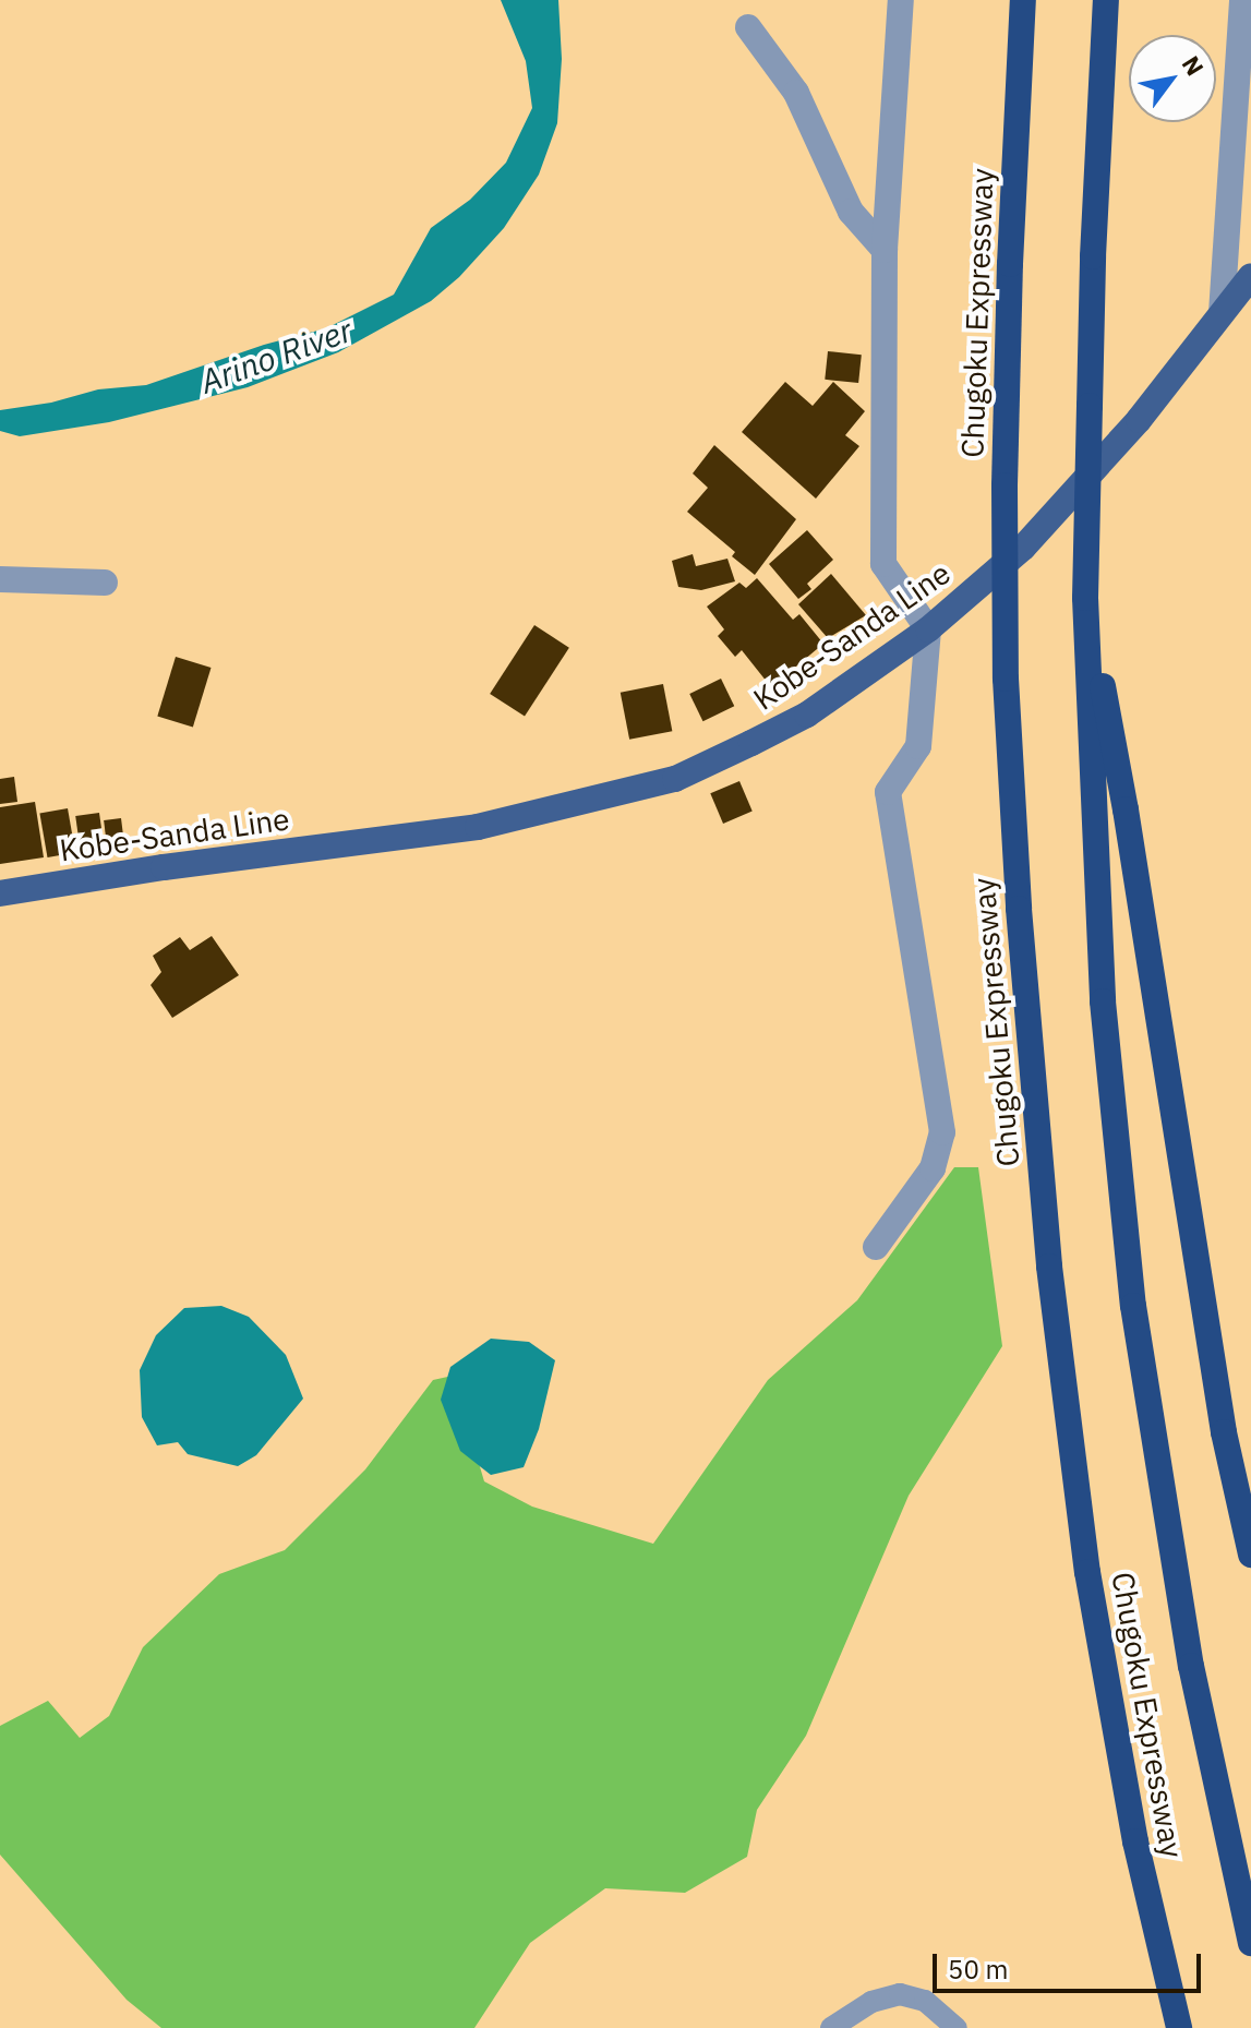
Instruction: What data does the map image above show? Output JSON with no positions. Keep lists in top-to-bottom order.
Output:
{
  "streets": {
    "highway": ["Chugoku Expressway"],
    "main road": ["Kobe-Sanda Line"]
  },
  "water": ["Arino River"],
  "scale_bar": "50 m",
  "north": "top right"
}
